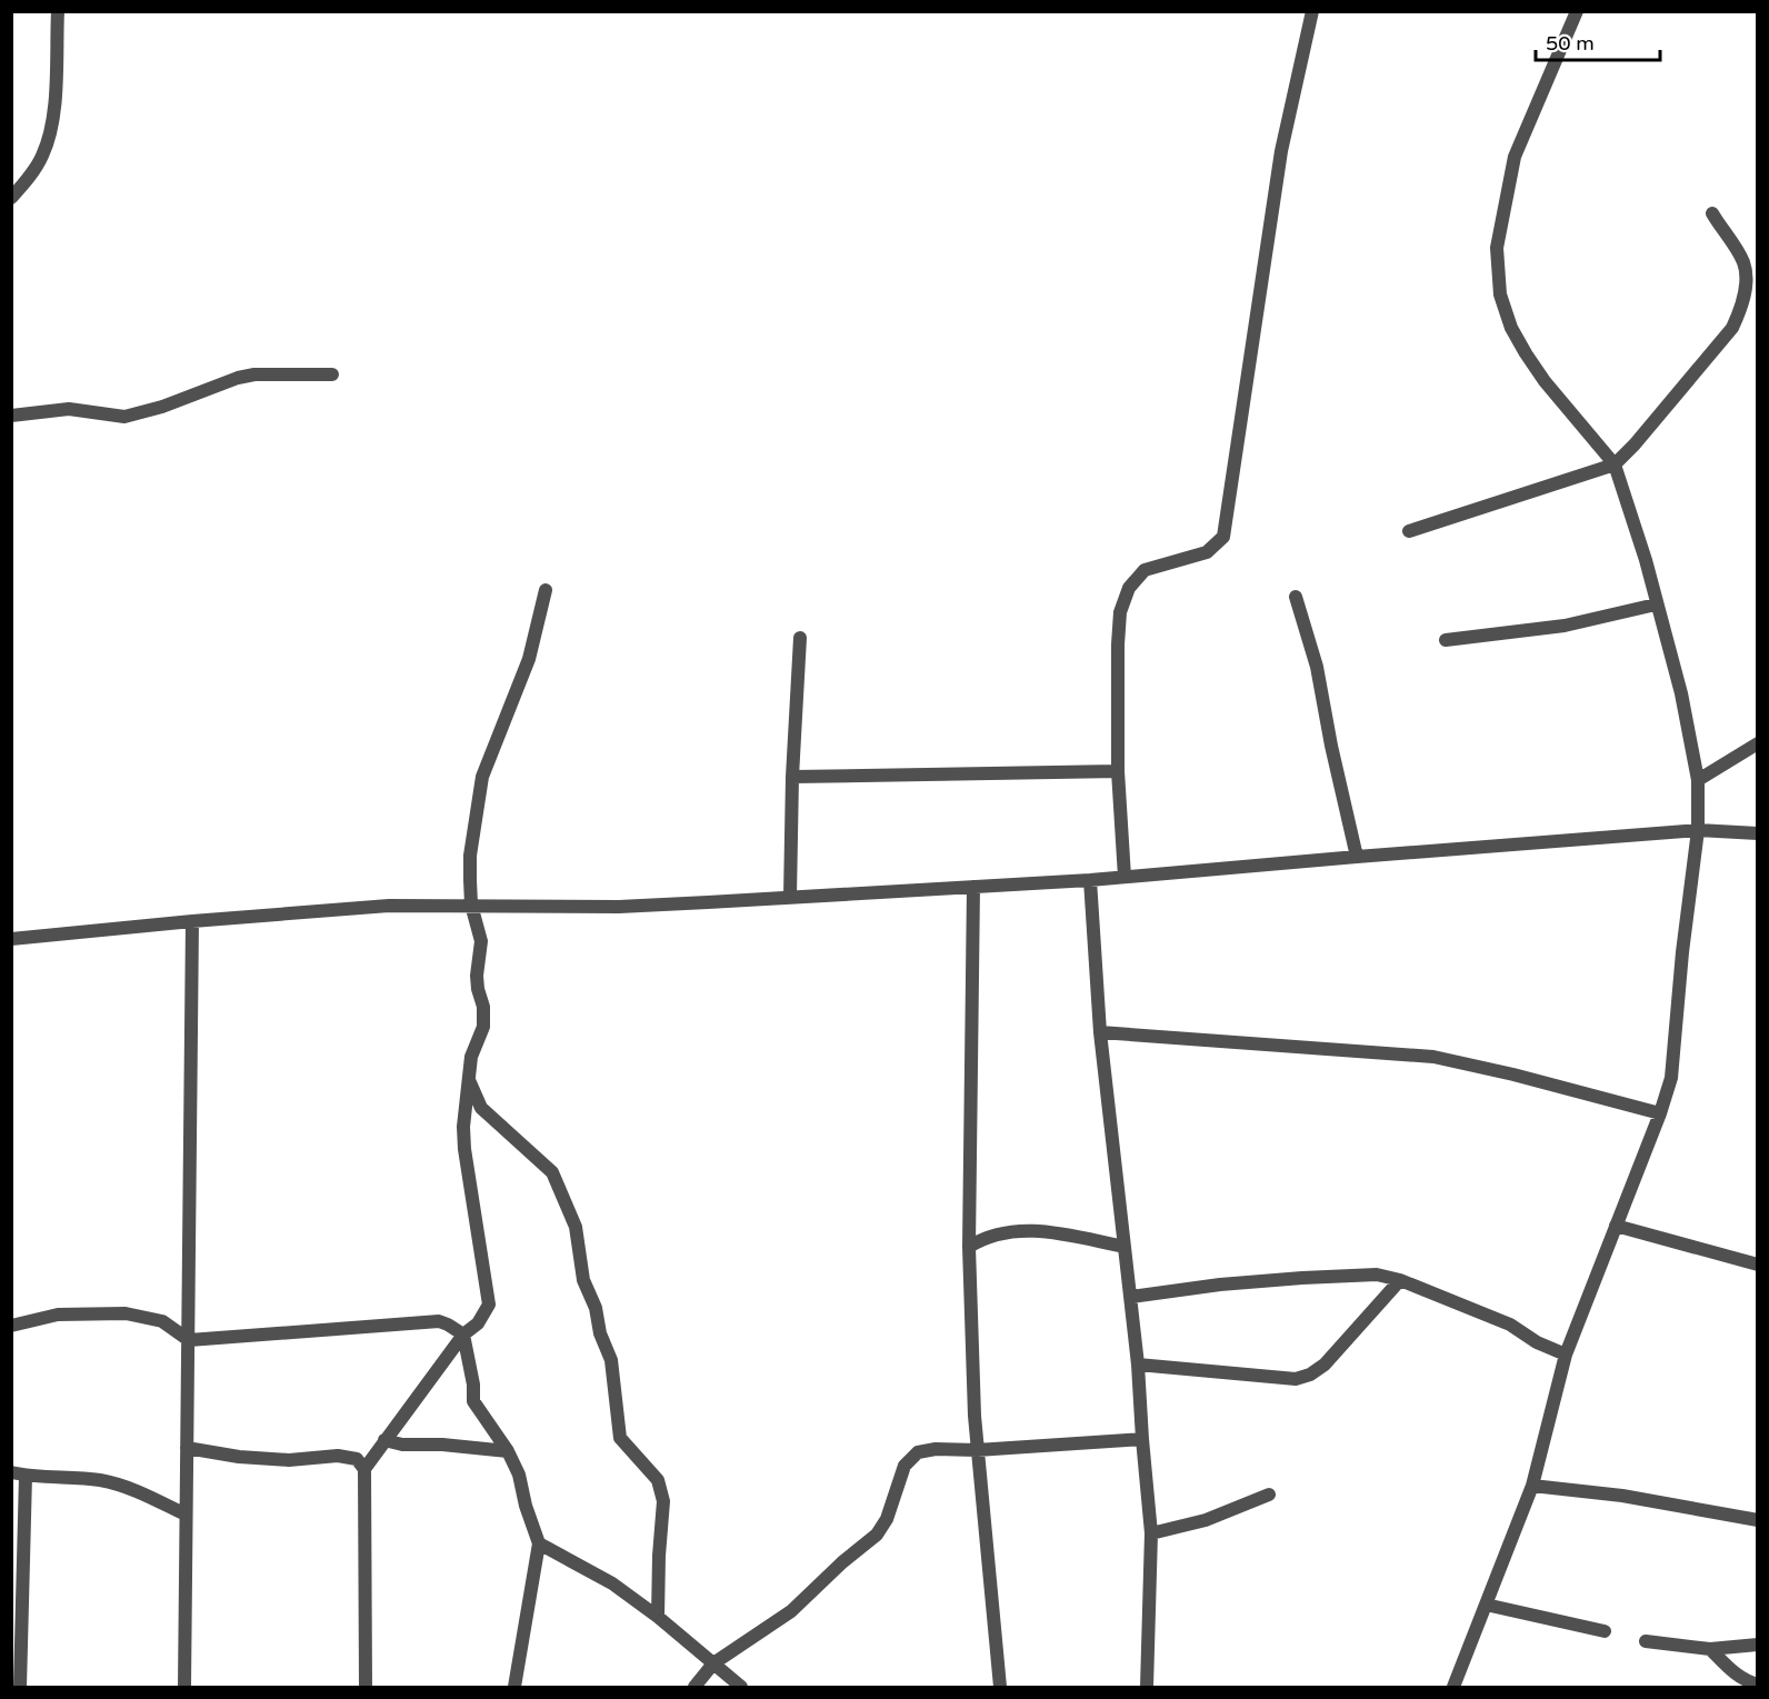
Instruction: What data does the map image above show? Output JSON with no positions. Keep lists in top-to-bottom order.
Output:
{
  "scale_bar": "50 m"
}
